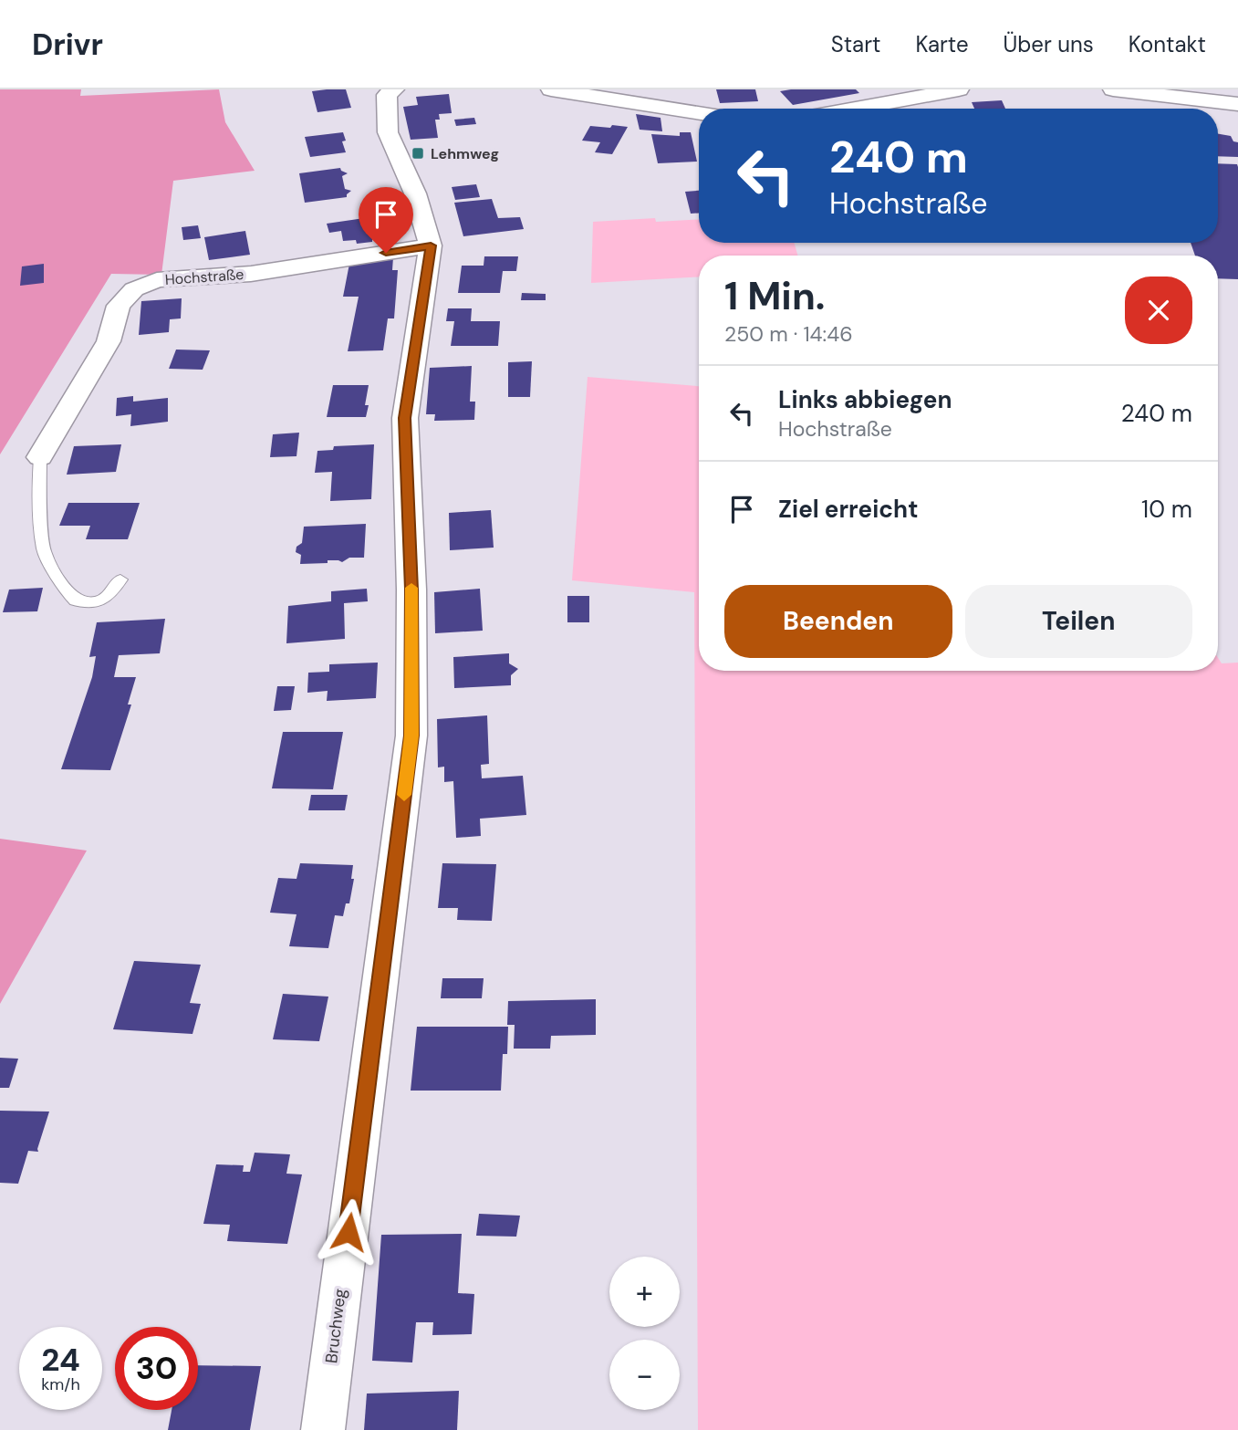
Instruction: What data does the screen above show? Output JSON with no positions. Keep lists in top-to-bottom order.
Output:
{
  "streets": {
    "street": ["Hochstraße", "Bruchweg"]
  },
  "crossings": [
    ["Hochstraße", "Bruchweg"]
  ],
  "places": {
    "transit": ["Lehmweg"]
  },
  "page": {
    "header": "Drivr",
    "nav": [
      "Start",
      "Karte",
      "Über uns",
      "Kontakt"
    ],
    "turn": ["240 m", "Hochstraße"],
    "heading": ["1 Min.", "250 m · 14:46"],
    "list": [
      {
        "name": "Links abbiegen",
        "note": "Hochstraße",
        "value": "240 m"
      },
      {
        "name": "Ziel erreicht",
        "value": "10 m"
      }
    ],
    "buttons": ["Beenden", "Teilen"],
    "map_buttons": ["+", "−"],
    "speed": "24 km/h",
    "limit": "30"
  }
}
